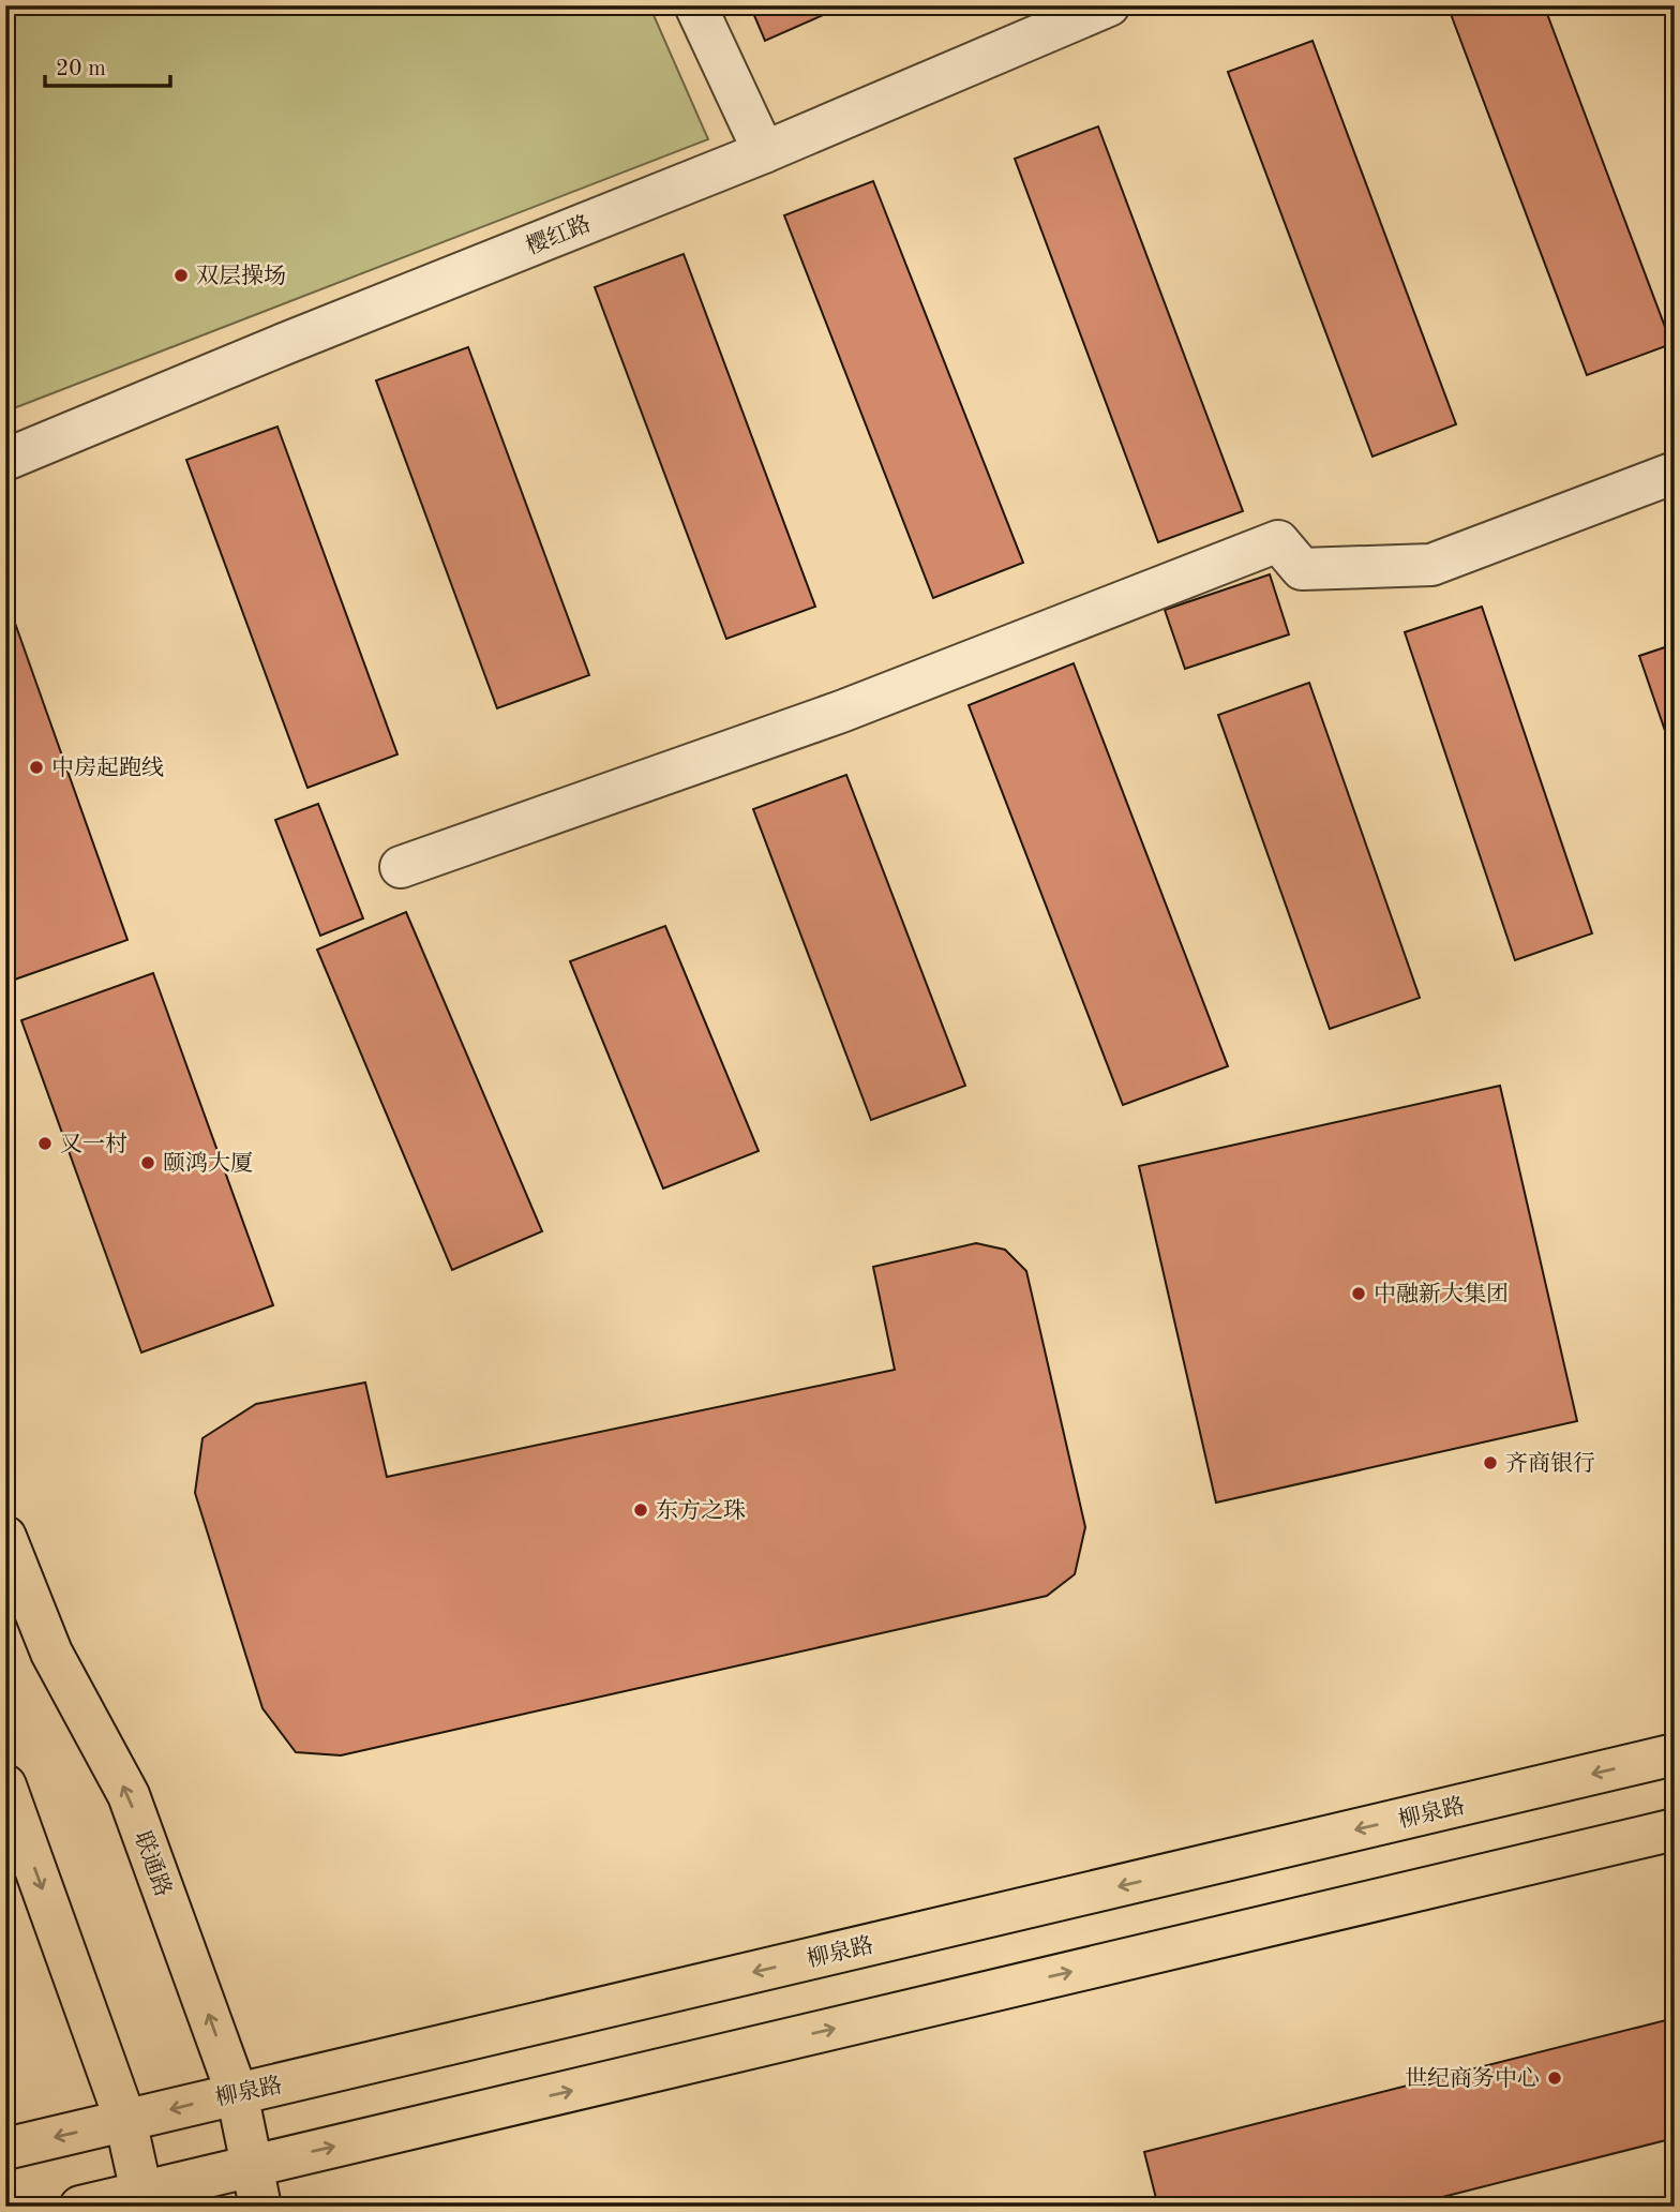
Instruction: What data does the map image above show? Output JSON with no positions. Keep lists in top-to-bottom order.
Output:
{
  "streets": {
    "main road": ["柳泉路", "联通路"],
    "street": ["樱红路"]
  },
  "crossings": [
    ["柳泉路", "联通路"]
  ],
  "places": [
    "双层操场",
    "中房起跑线",
    "又一村",
    "颐鸿大厦",
    "中融新大集团",
    "齐商银行",
    "东方之珠",
    "世纪商务中心"
  ],
  "scale_bar": "20 m"
}
